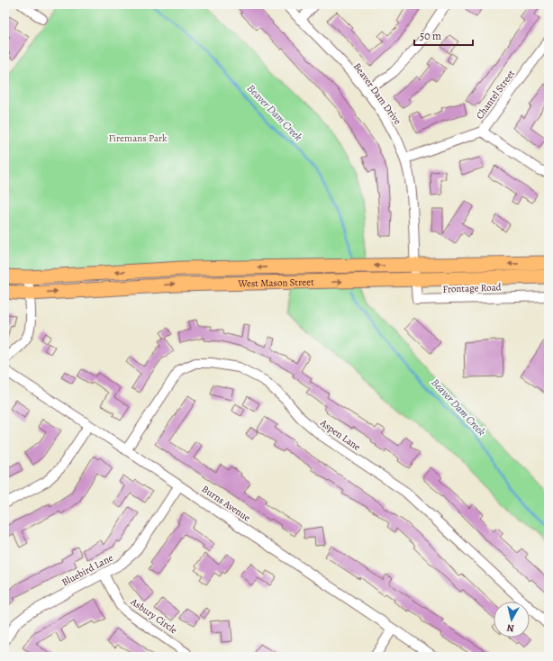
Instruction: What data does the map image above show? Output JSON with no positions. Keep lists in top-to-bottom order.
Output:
{
  "streets": {
    "main road": ["West Mason Street"],
    "street": [
      "Beaver Dam Drive",
      "Chantel Street",
      "Frontage Road",
      "Aspen Lane",
      "Burns Avenue",
      "Bluebird Lane",
      "Asbury Circle"
    ]
  },
  "crossings": [
    ["Beaver Dam Drive", "Chantel Street"],
    ["Beaver Dam Drive", "West Mason Street"],
    ["Beaver Dam Drive", "Frontage Road"],
    ["West Mason Street", "Frontage Road"],
    ["Aspen Lane", "Burns Avenue"],
    ["Burns Avenue", "Bluebird Lane"],
    ["Bluebird Lane", "Asbury Circle"]
  ],
  "water": ["Beaver Dam Creek"],
  "parks": ["Firemans Park"],
  "scale_bar": "50 m",
  "north": "bottom"
}
